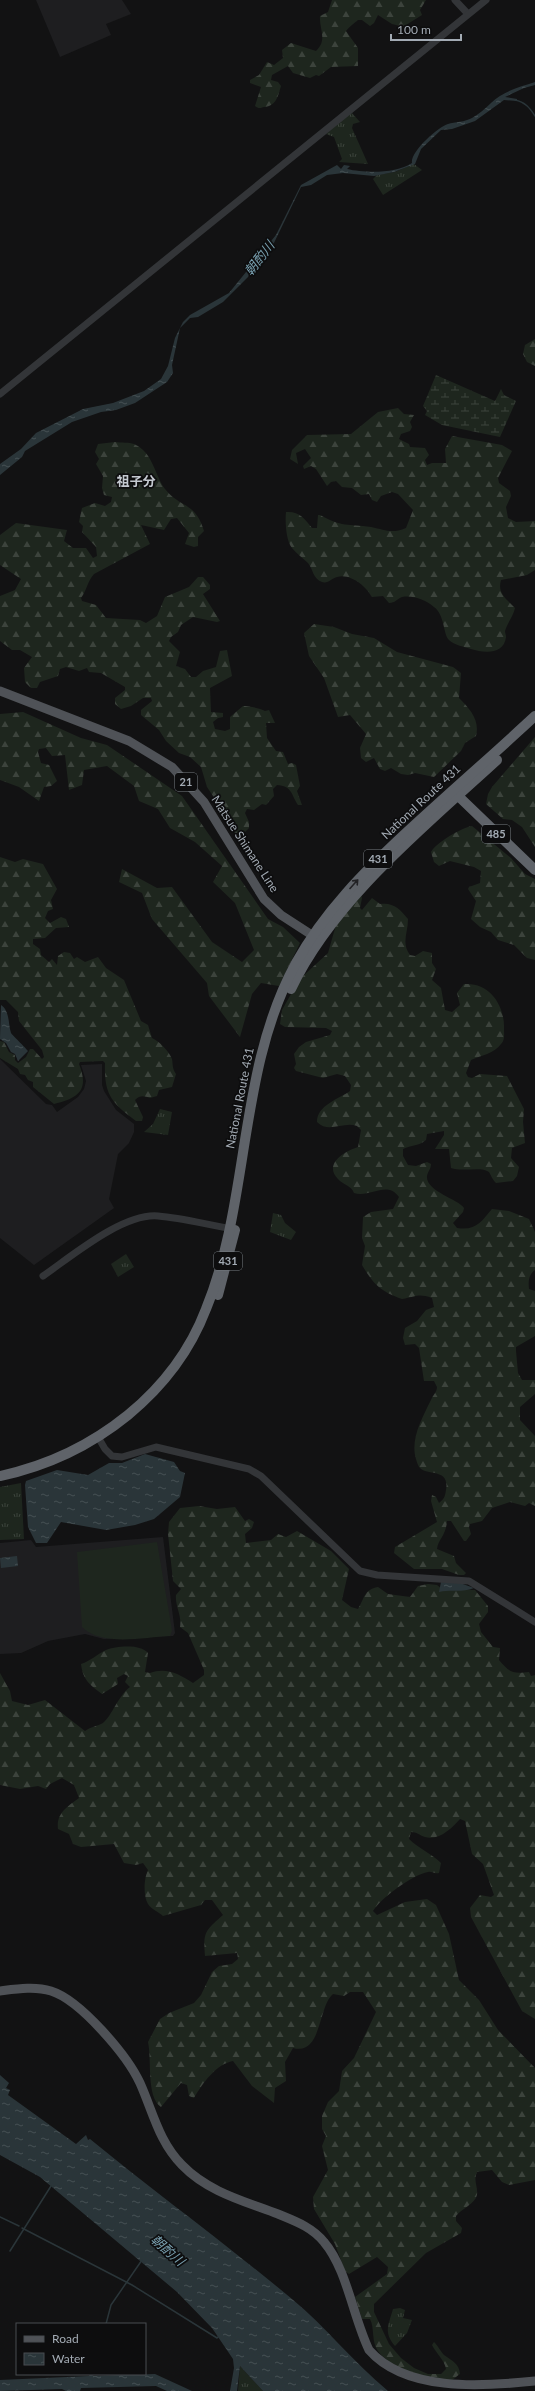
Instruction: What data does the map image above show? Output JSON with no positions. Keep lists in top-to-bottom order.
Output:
{
  "streets": {
    "highway": ["National Route 431", "485", "431"],
    "main road": ["21", "Matsue Shimane Line"]
  },
  "crossings": [
    ["National Route 431", "485"],
    ["National Route 431", "Matsue Shimane Line"]
  ],
  "districts": ["祖子分"],
  "water": ["朝酌川"],
  "legend": ["Road", "Water"],
  "scale_bar": "100 m"
}
